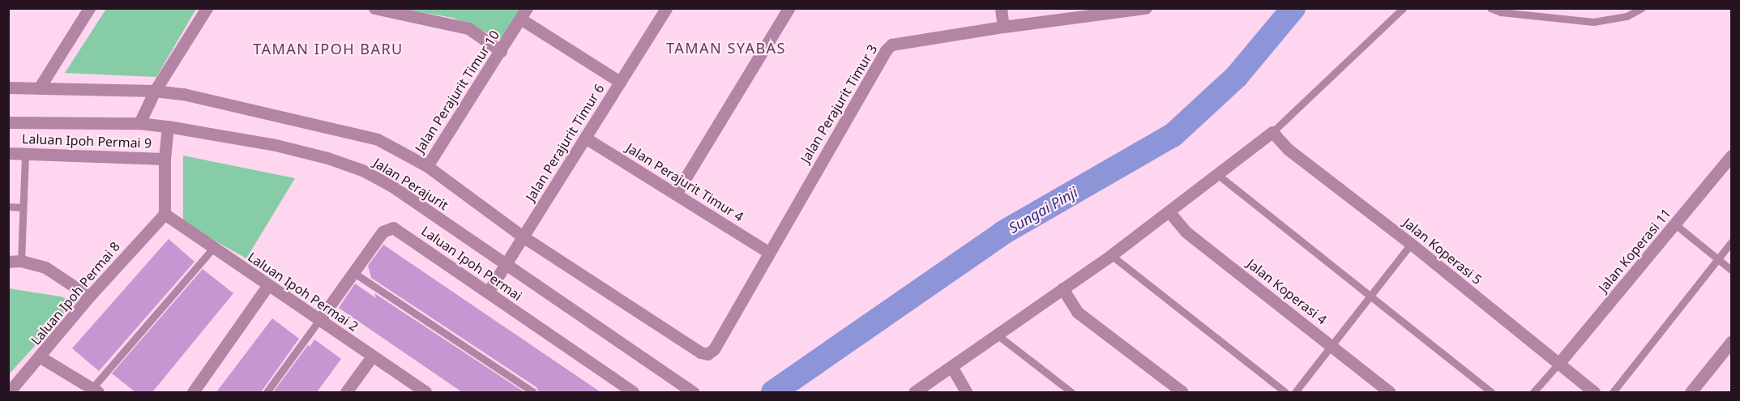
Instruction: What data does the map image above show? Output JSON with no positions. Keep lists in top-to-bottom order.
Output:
{
  "streets": {
    "street": [
      "Jalan Perajurit Timur 10",
      "Jalan Perajurit Timur 3",
      "Laluan Ipoh Permai 9",
      "Jalan Perajurit Timur 6",
      "Jalan Perajurit Timur 4",
      "Jalan Perajurit",
      "Jalan Koperasi 11",
      "Jalan Koperasi 5",
      "Laluan Ipoh Permai",
      "Laluan Ipoh Permai 2",
      "Jalan Koperasi 4",
      "Laluan Ipoh Permai 8"
    ]
  },
  "crossings": [
    ["Jalan Perajurit Timur 3", "Jalan Perajurit Timur 6"],
    ["Jalan Perajurit Timur 3", "Jalan Perajurit Timur 4"],
    ["Jalan Perajurit Timur 6", "Jalan Perajurit Timur 4"],
    ["Jalan Perajurit Timur 6", "Jalan Perajurit"],
    ["Jalan Perajurit Timur 6", "Laluan Ipoh Permai"],
    ["Jalan Koperasi 11", "Jalan Koperasi 5"],
    ["Laluan Ipoh Permai", "Laluan Ipoh Permai 2"],
    ["Laluan Ipoh Permai 2", "Laluan Ipoh Permai 8"]
  ],
  "districts": ["TAMAN SYABAS", "TAMAN IPOH BARU"],
  "water": ["Sungai Pinji"]
}
